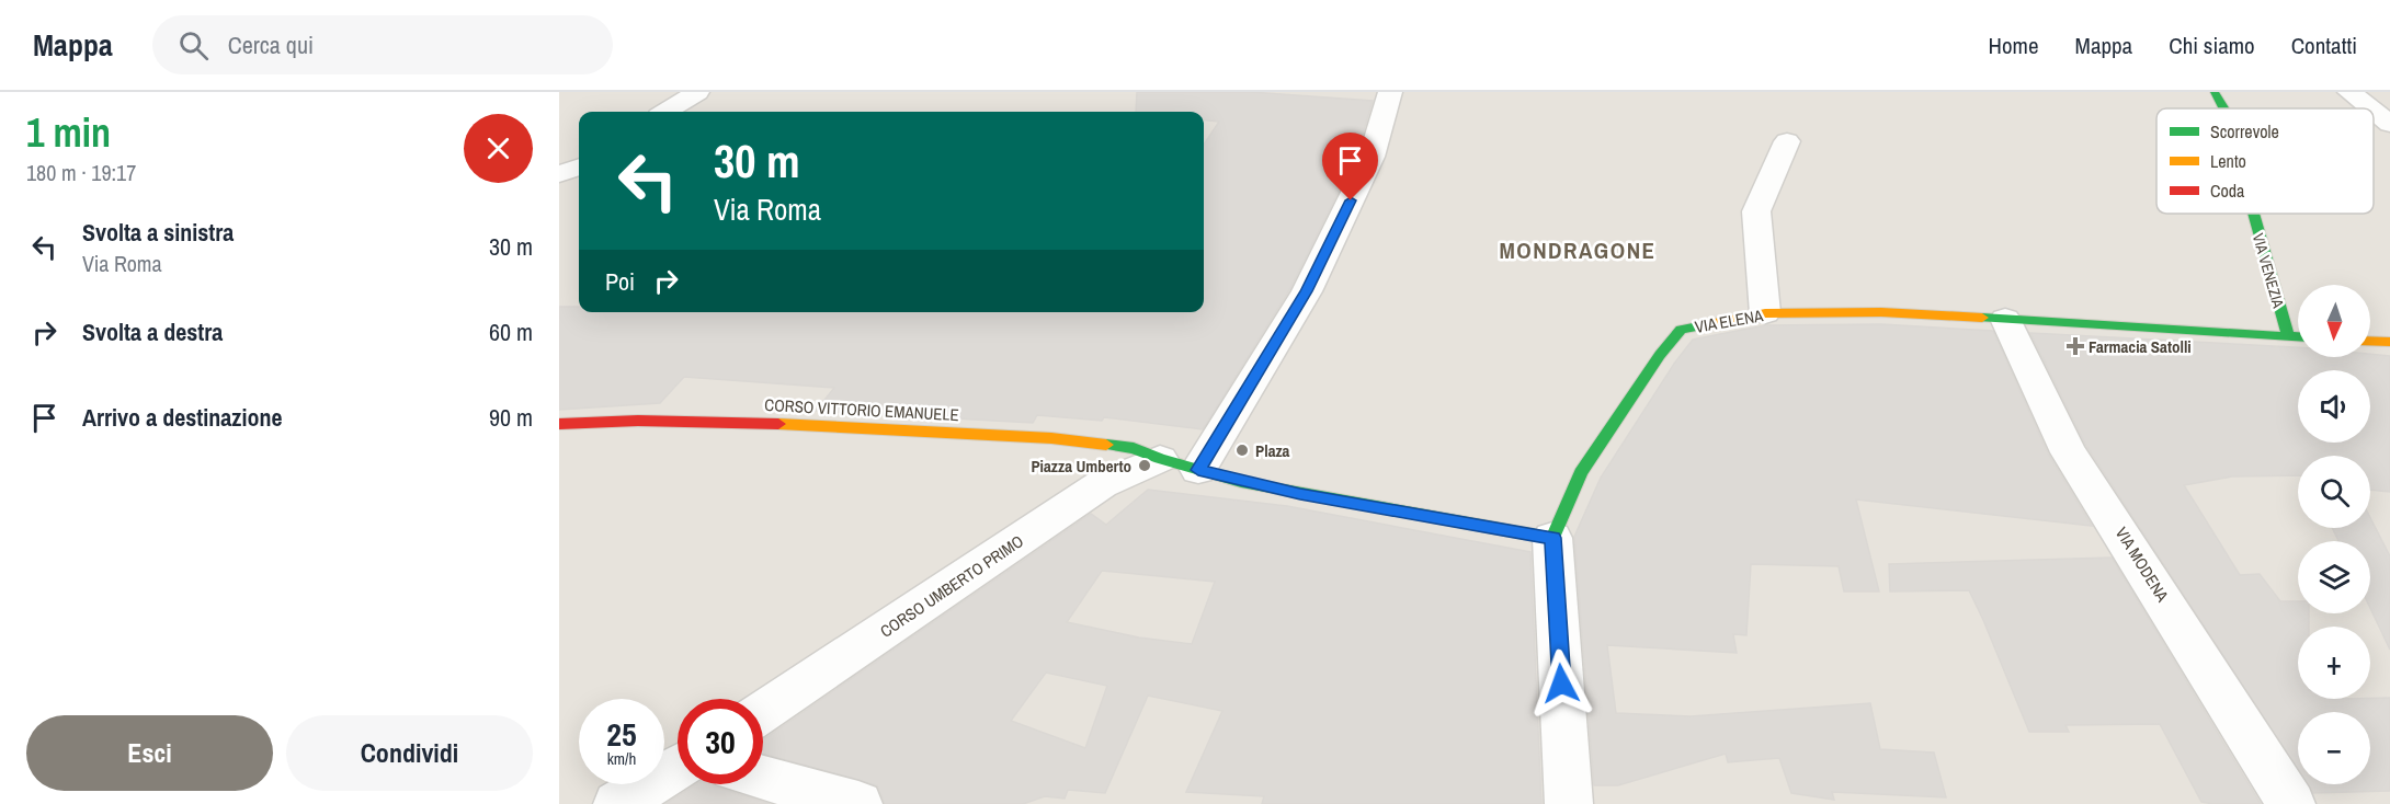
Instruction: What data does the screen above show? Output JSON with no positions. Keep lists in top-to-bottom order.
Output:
{
  "streets": {
    "street": [
      "VIA VENEZIA",
      "VIA ELENA",
      "CORSO VITTORIO EMANUELE",
      "VIA MODENA",
      "CORSO UMBERTO PRIMO"
    ]
  },
  "crossings": [
    ["VIA VENEZIA", "VIA ELENA"],
    ["VIA ELENA", "CORSO VITTORIO EMANUELE"],
    ["VIA ELENA", "VIA MODENA"],
    ["CORSO VITTORIO EMANUELE", "CORSO UMBERTO PRIMO"]
  ],
  "districts": ["MONDRAGONE"],
  "places": {
    "health": ["Farmacia Satolli"],
    "other": ["Plaza", "Piazza Umberto"]
  },
  "legend": ["Scorrevole", "Lento", "Coda"],
  "north": "bottom",
  "page": {
    "header": "Mappa",
    "search": "Cerca qui",
    "nav": [
      "Home",
      "Mappa",
      "Chi siamo",
      "Contatti"
    ],
    "heading": ["1 min", "180 m · 19:17"],
    "turn": ["30 m", "Via Roma"],
    "list": [
      {
        "name": "Svolta a sinistra",
        "note": "Via Roma",
        "value": "30 m"
      },
      {
        "name": "Svolta a destra",
        "value": "60 m"
      },
      {
        "name": "Arrivo a destinazione",
        "value": "90 m"
      }
    ],
    "then": "Poi",
    "map_buttons": ["+", "−"],
    "speed": "25 km/h",
    "limit": "30",
    "buttons": ["Esci", "Condividi"]
  }
}
